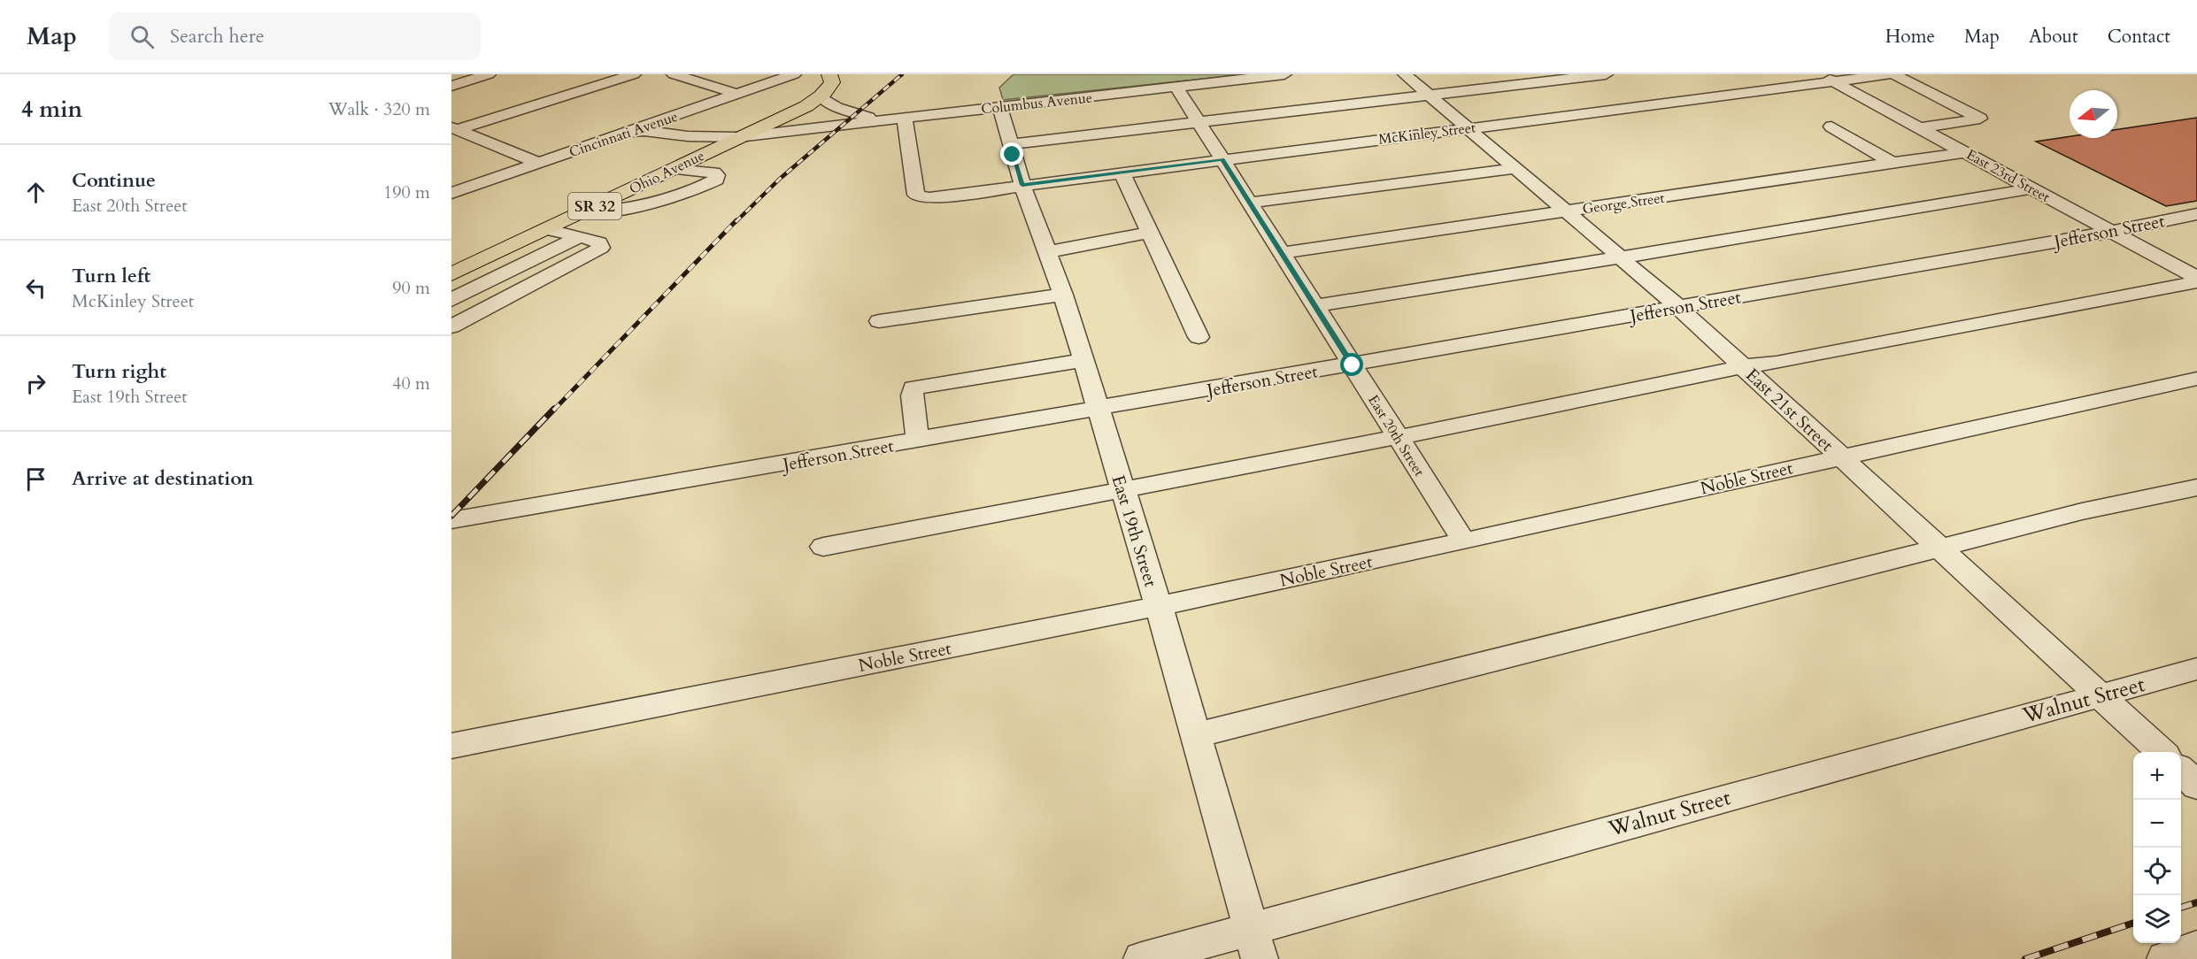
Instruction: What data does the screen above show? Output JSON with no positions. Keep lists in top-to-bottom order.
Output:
{
  "streets": {
    "main road": ["Ohio Avenue", "SR 32"],
    "street": [
      "Columbus Avenue",
      "McKinley Street",
      "Cincinnati Avenue",
      "East 23rd Street",
      "George Street",
      "Jefferson Street",
      "East 21st Street",
      "East 20th Street",
      "Noble Street",
      "East 19th Street",
      "Walnut Street"
    ]
  },
  "crossings": [
    ["Columbus Avenue", "McKinley Street"],
    ["Columbus Avenue", "Cincinnati Avenue"],
    ["Columbus Avenue", "Ohio Avenue"],
    ["Columbus Avenue", "SR 32"],
    ["Columbus Avenue", "East 20th Street"],
    ["Columbus Avenue", "East 19th Street"],
    ["McKinley Street", "East 23rd Street"],
    ["McKinley Street", "East 21st Street"],
    ["McKinley Street", "East 20th Street"],
    ["McKinley Street", "East 19th Street"],
    ["Ohio Avenue", "SR 32"],
    ["East 23rd Street", "George Street"],
    ["East 23rd Street", "Jefferson Street"],
    ["George Street", "East 21st Street"],
    ["George Street", "East 20th Street"],
    ["Jefferson Street", "East 21st Street"],
    ["Jefferson Street", "East 20th Street"],
    ["Jefferson Street", "East 19th Street"],
    ["East 21st Street", "Noble Street"],
    ["East 21st Street", "Walnut Street"],
    ["East 20th Street", "Noble Street"],
    ["Noble Street", "East 19th Street"],
    ["East 19th Street", "Walnut Street"]
  ],
  "north": "left",
  "page": {
    "header": "Map",
    "search": "Search here",
    "nav": [
      "Home",
      "Map",
      "About",
      "Contact"
    ],
    "heading": ["4 min", "Walk · 320 m"],
    "list": [
      ["Continue", "East 20th Street", "190 m"],
      ["Turn left", "McKinley Street", "90 m"],
      ["Turn right", "East 19th Street", "40 m"],
      "Arrive at destination"
    ],
    "map_buttons": ["+", "−"]
  }
}
